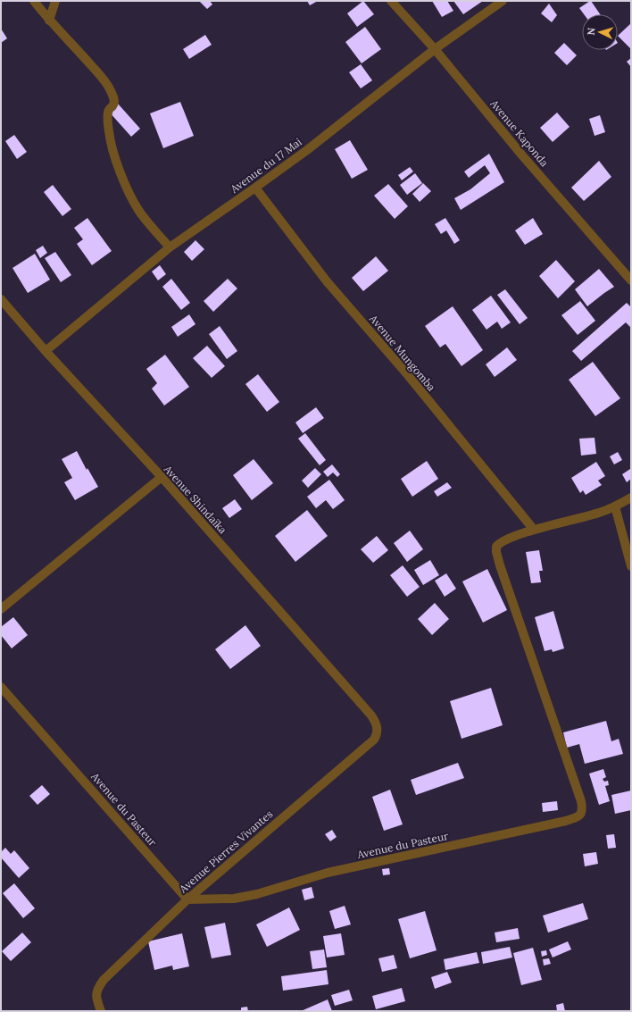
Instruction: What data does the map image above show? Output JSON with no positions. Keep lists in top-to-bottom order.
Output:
{
  "streets": {
    "street": [
      "Avenue Kaponda",
      "Avenue du 17 Mai",
      "Avenue Mungomba",
      "Avenue Shindaïka",
      "Avenue du Pasteur",
      "Avenue Pierres Vivantes"
    ]
  },
  "crossings": [
    ["Avenue Kaponda", "Avenue du 17 Mai"],
    ["Avenue du 17 Mai", "Avenue Mungomba"],
    ["Avenue du 17 Mai", "Avenue Shindaïka"],
    ["Avenue Mungomba", "Avenue du Pasteur"],
    ["Avenue Shindaïka", "Avenue Pierres Vivantes"],
    ["Avenue du Pasteur", "Avenue Pierres Vivantes"]
  ],
  "north": "left"
}
